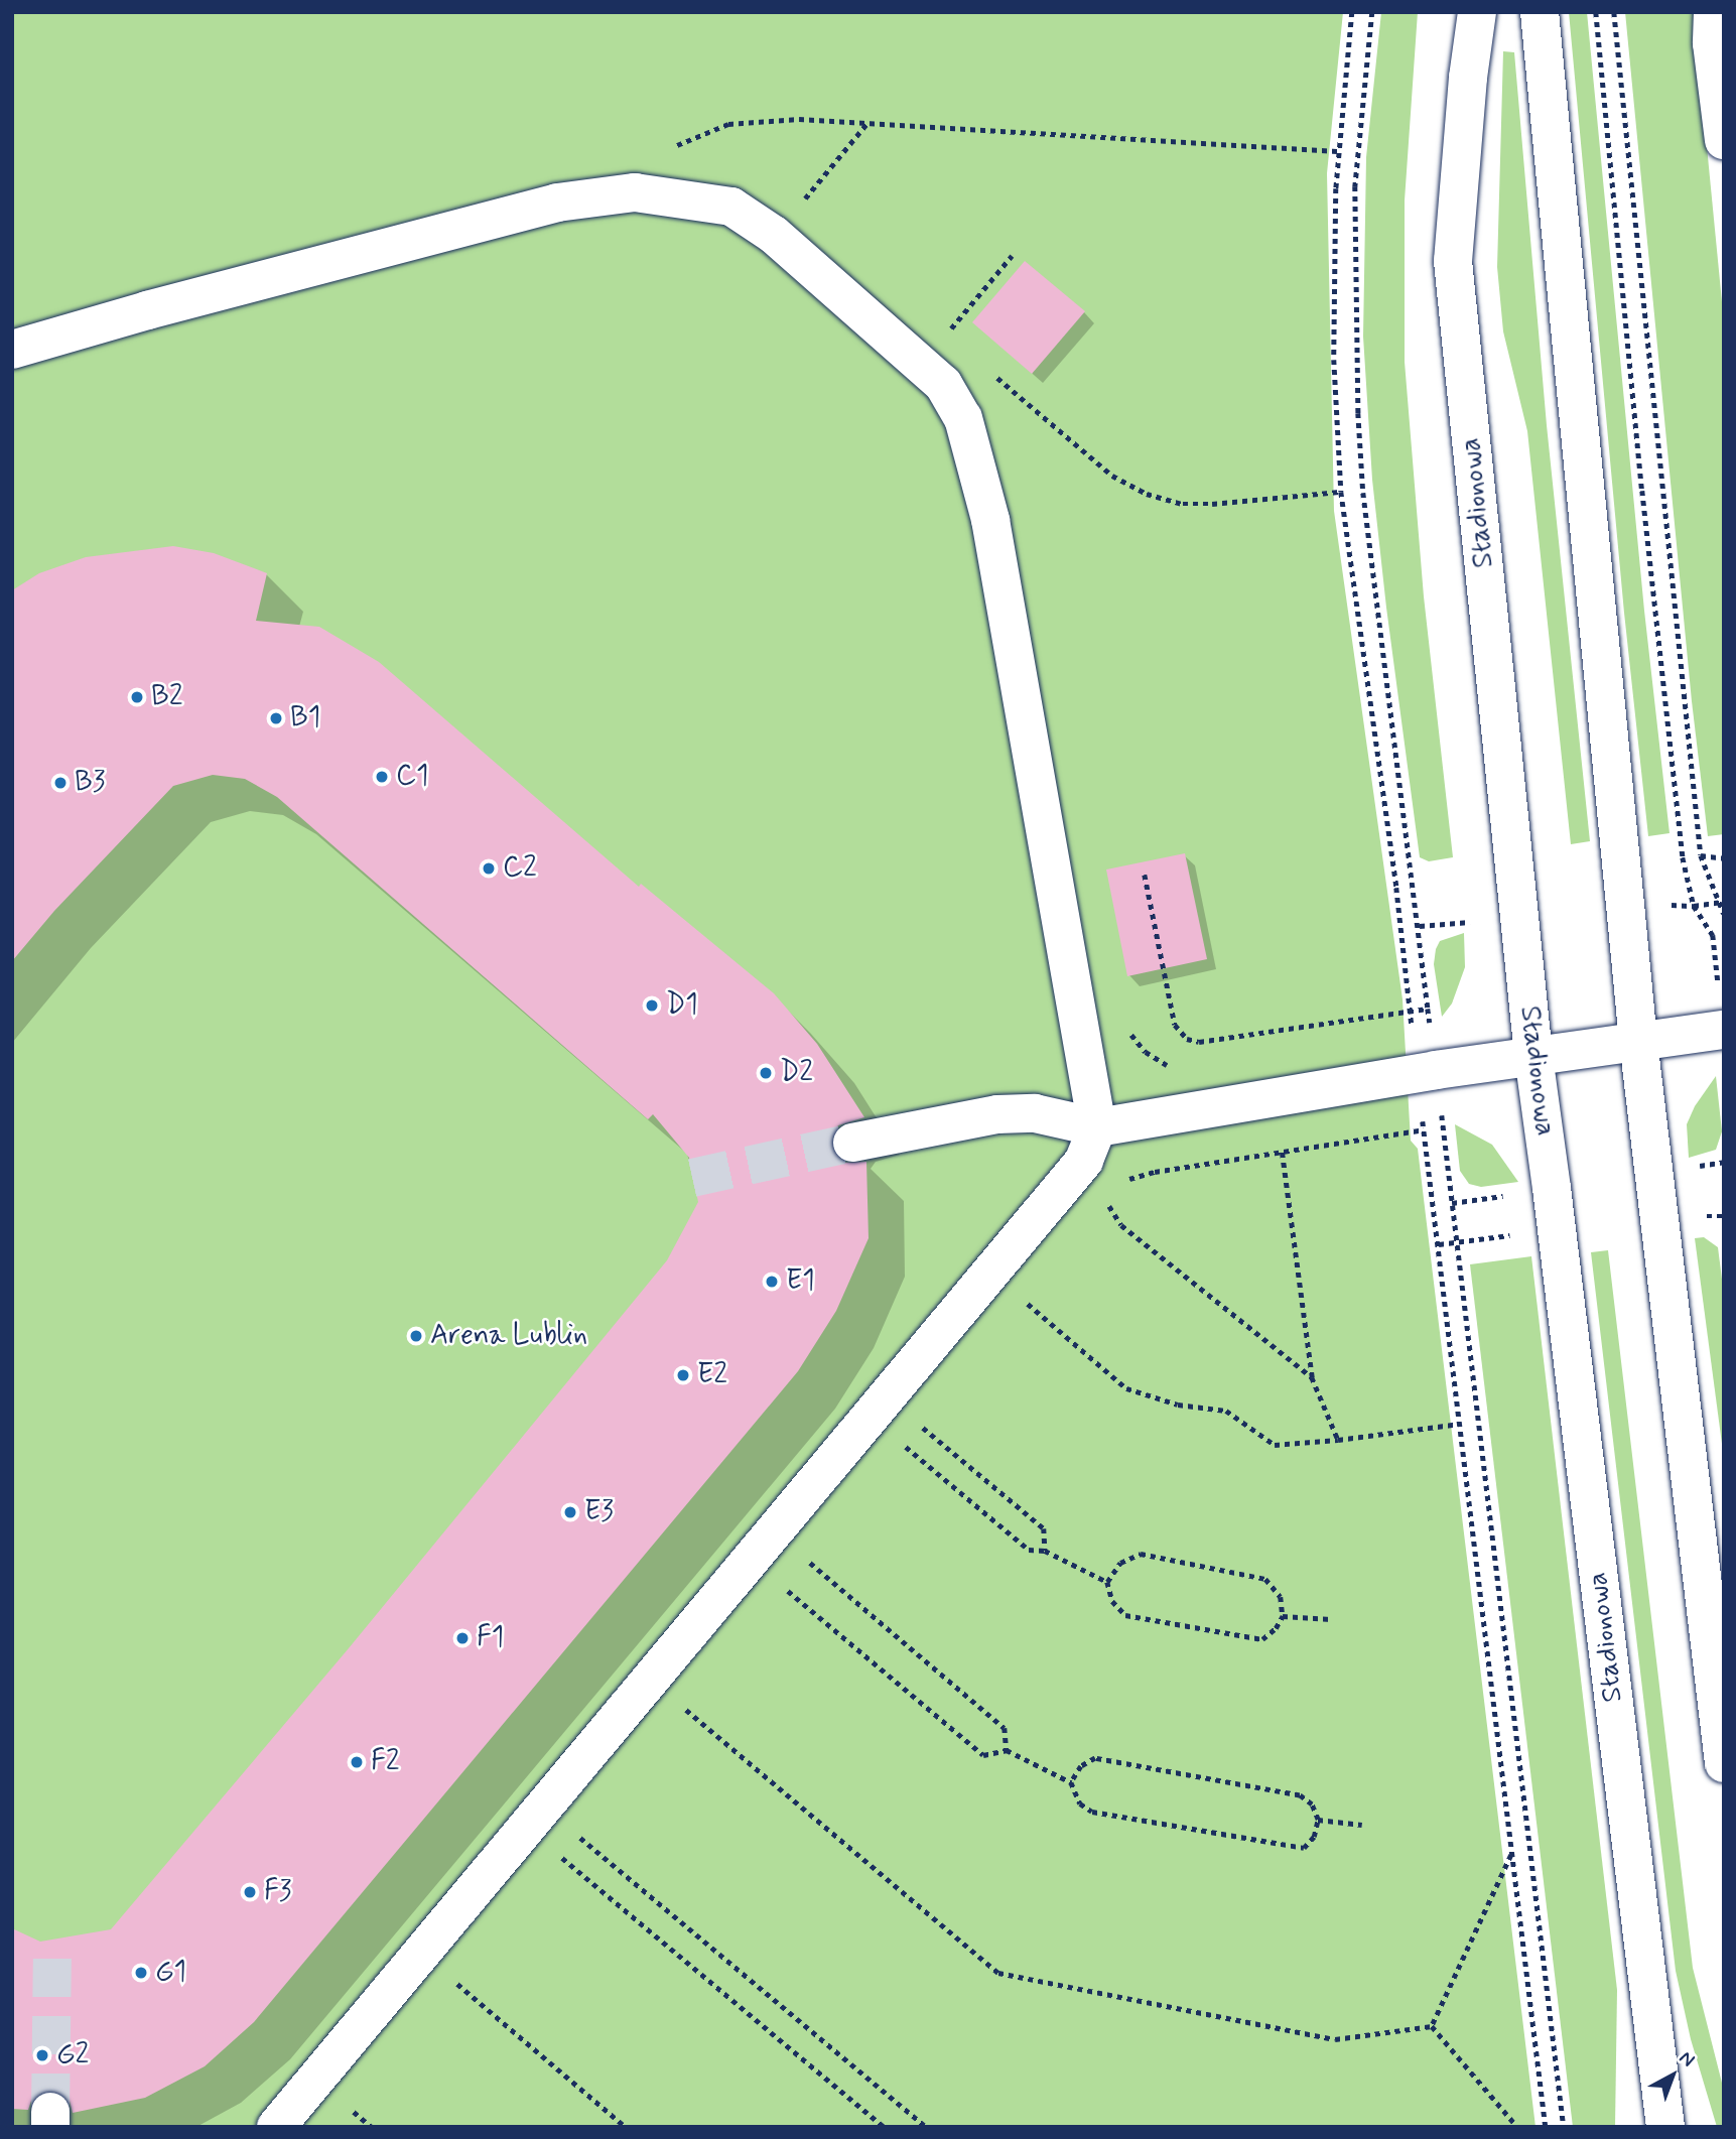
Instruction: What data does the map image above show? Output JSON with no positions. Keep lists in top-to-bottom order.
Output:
{
  "streets": {
    "street": ["Stadionowa"]
  },
  "places": [
    "B2",
    "B1",
    "C1",
    "B3",
    "C2",
    "D1",
    "D2",
    "E1",
    "Arena Lublin",
    "E2",
    "E3",
    "F1",
    "F2",
    "F3",
    "G1",
    "G2"
  ],
  "north": "top right"
}
